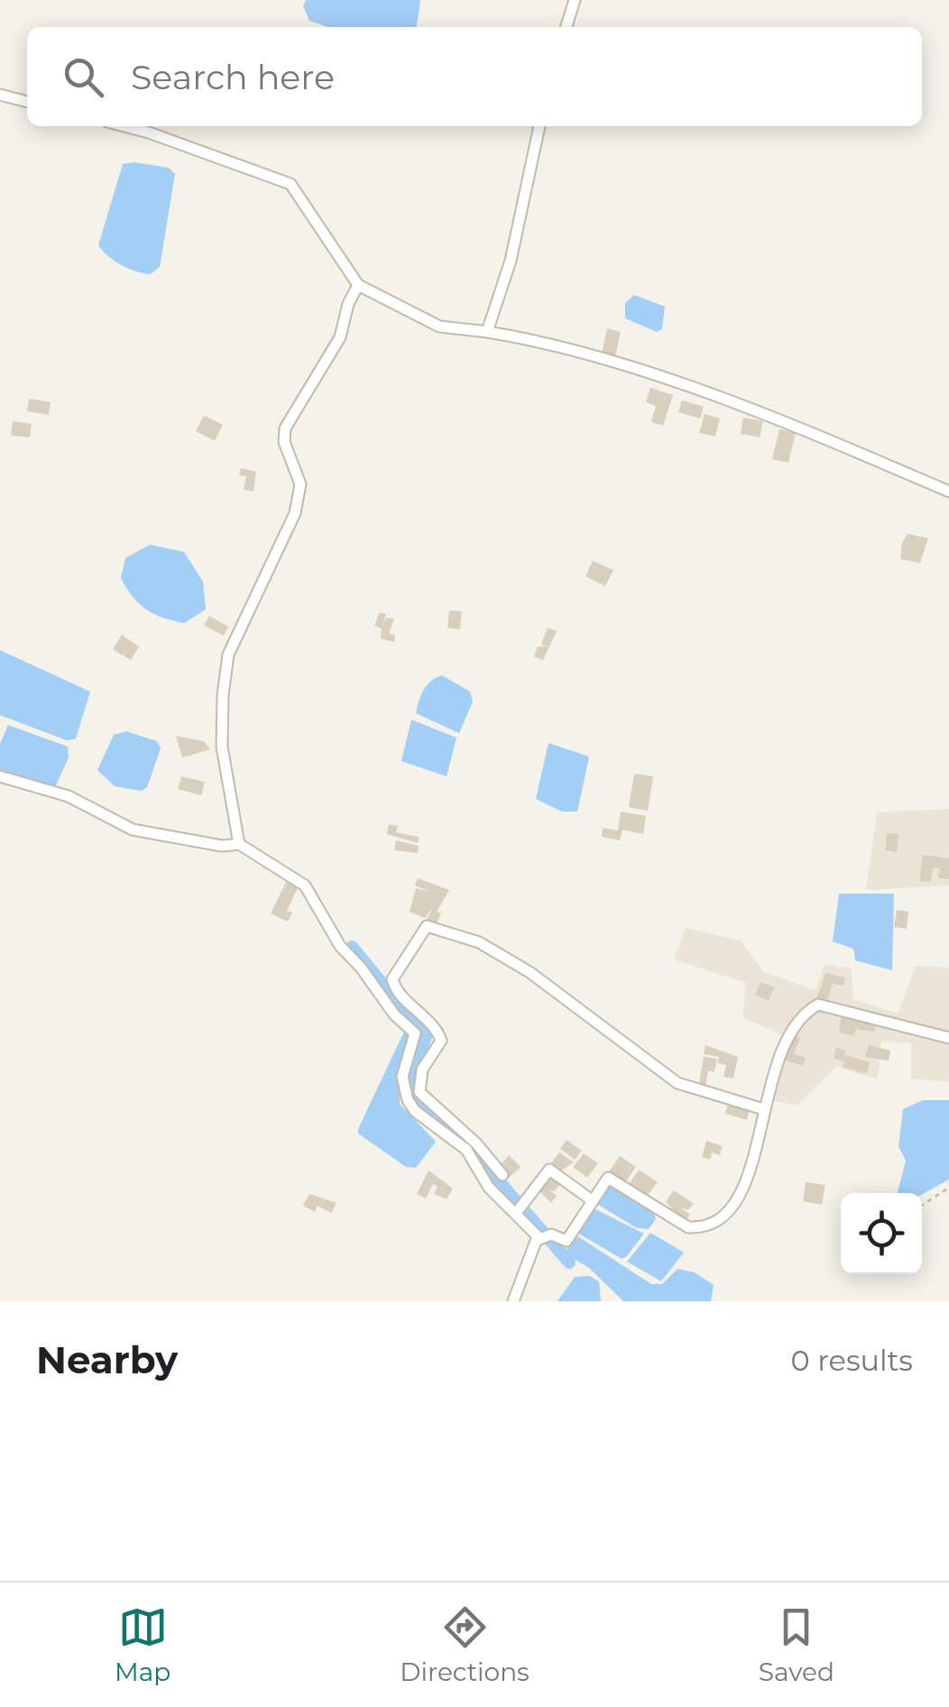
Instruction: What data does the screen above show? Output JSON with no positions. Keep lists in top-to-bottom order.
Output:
{
  "page": {
    "search": "Search here",
    "heading": ["Nearby", "0 results"],
    "nav": ["Map", "Directions", "Saved"]
  }
}
